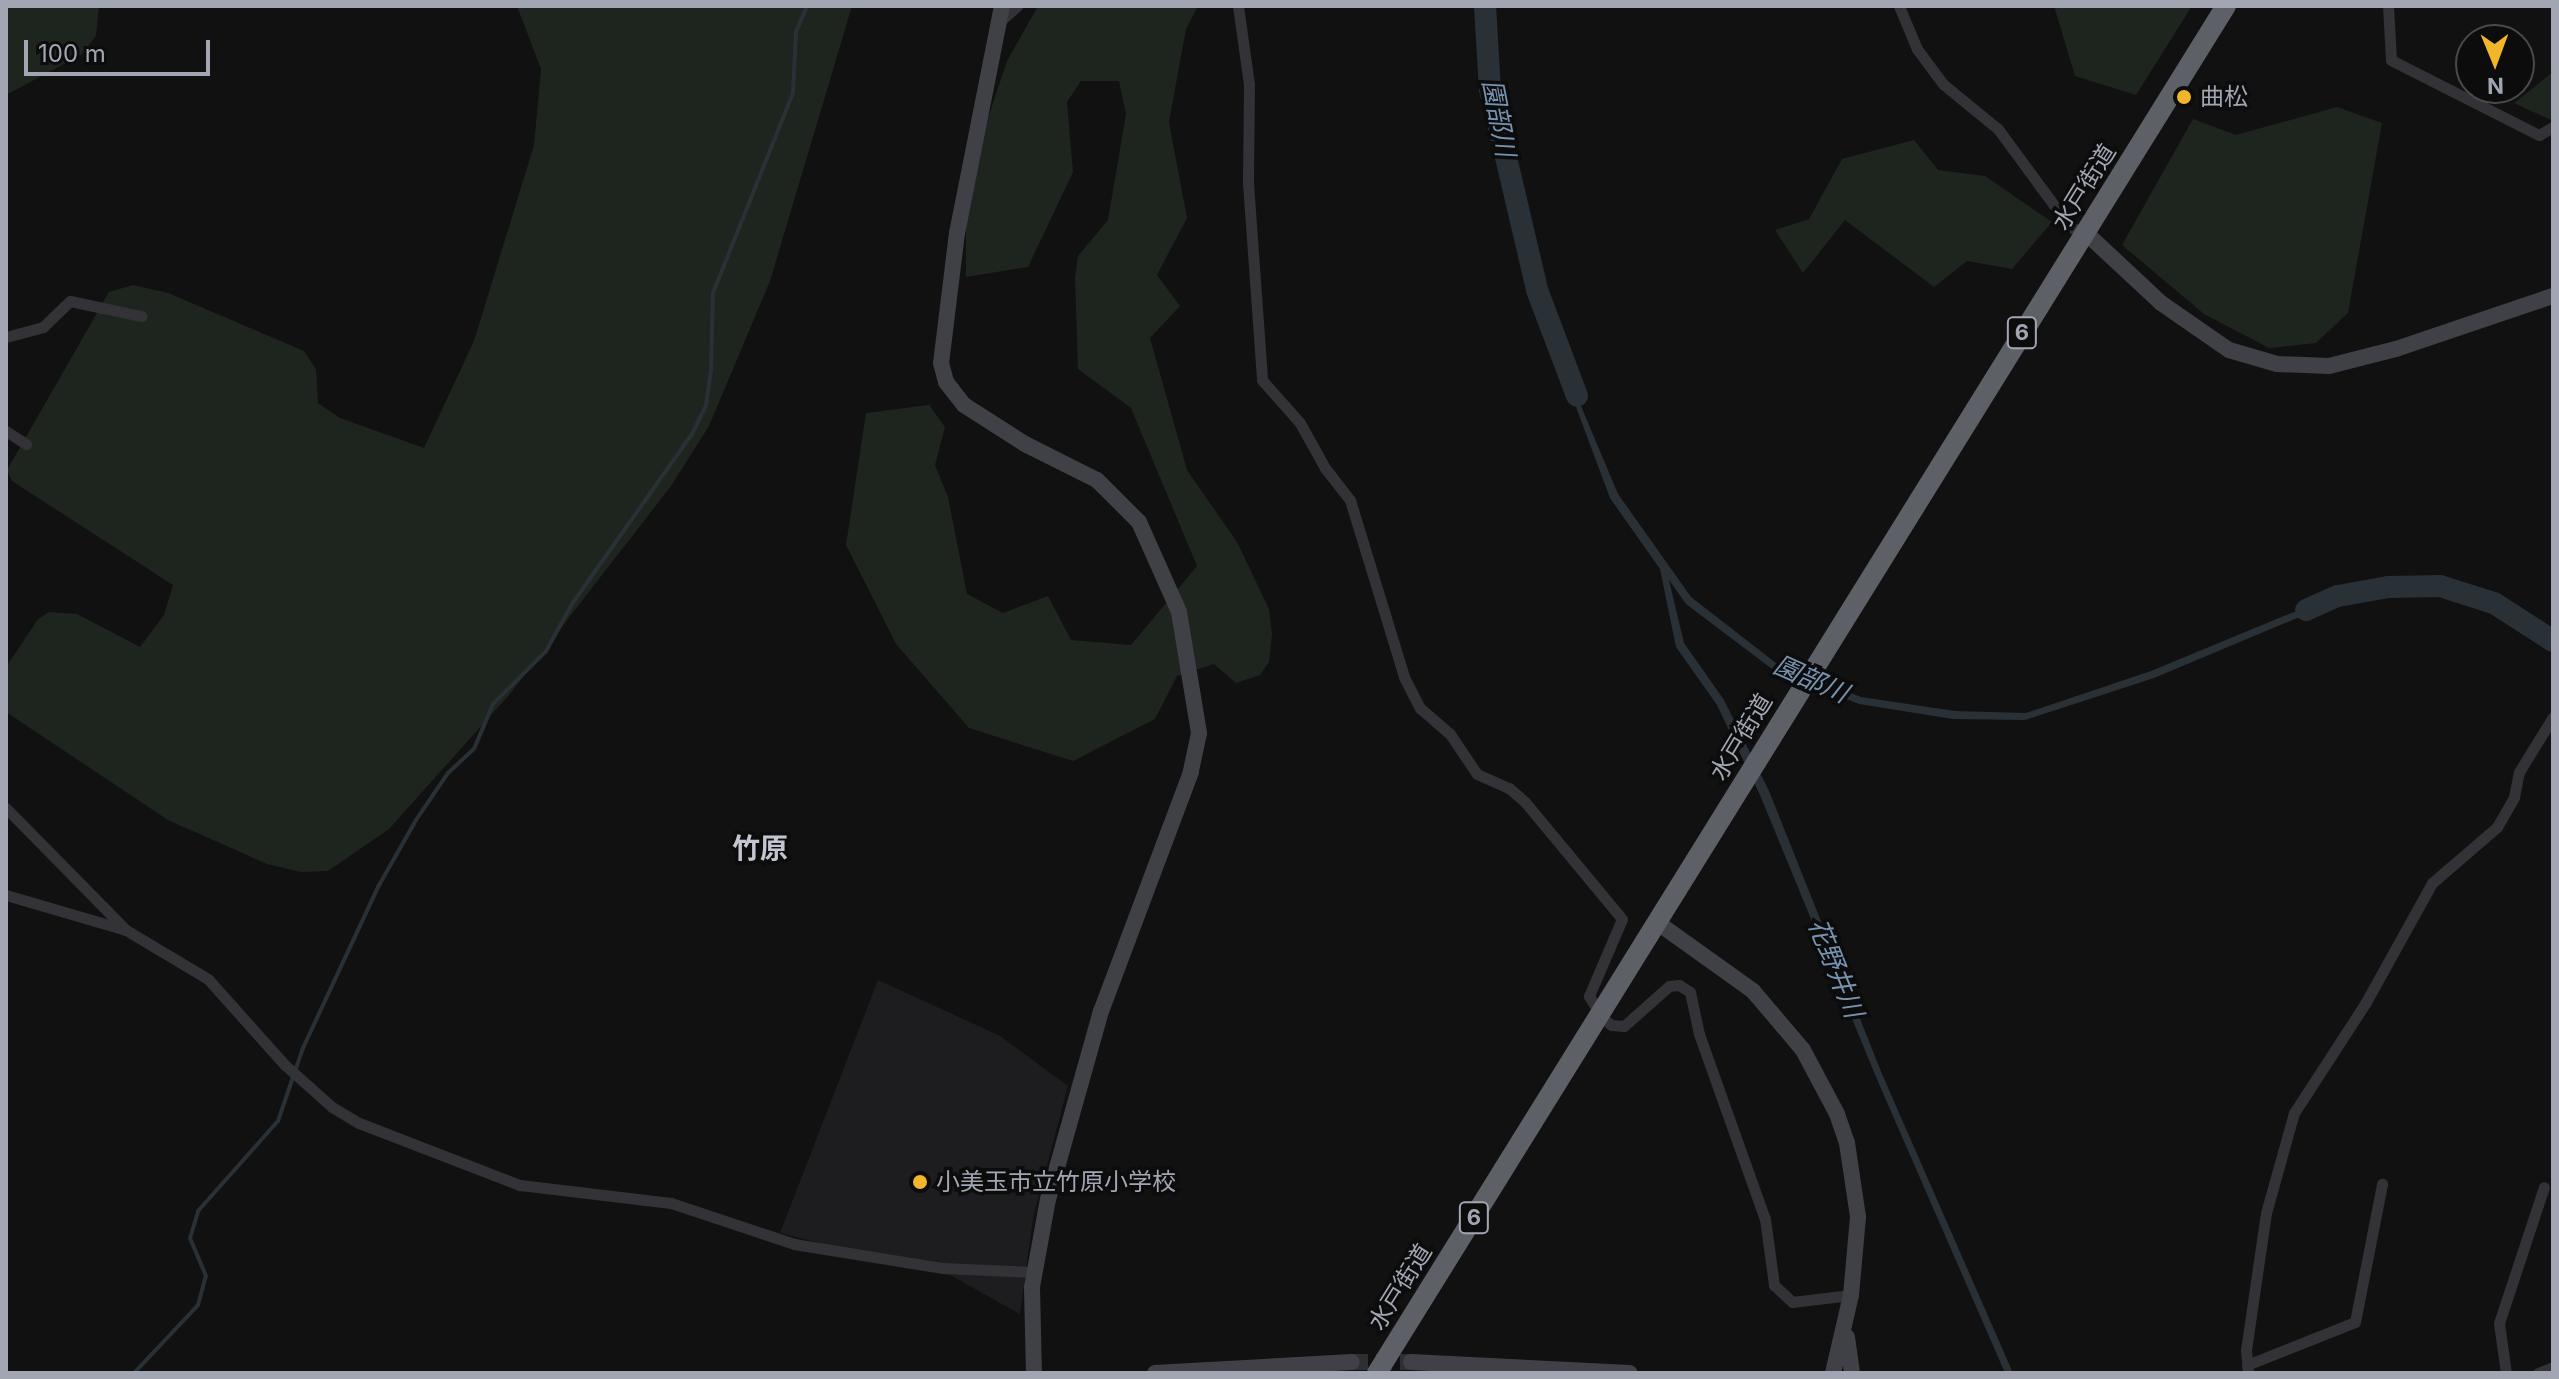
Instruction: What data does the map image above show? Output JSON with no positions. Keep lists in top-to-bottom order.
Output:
{
  "streets": {
    "highway": ["水戸街道", "6"]
  },
  "districts": ["竹原"],
  "water": ["園部川", "花野井川"],
  "places": ["曲松", "小美玉市立竹原小学校"],
  "scale_bar": "100 m",
  "north": "bottom"
}
